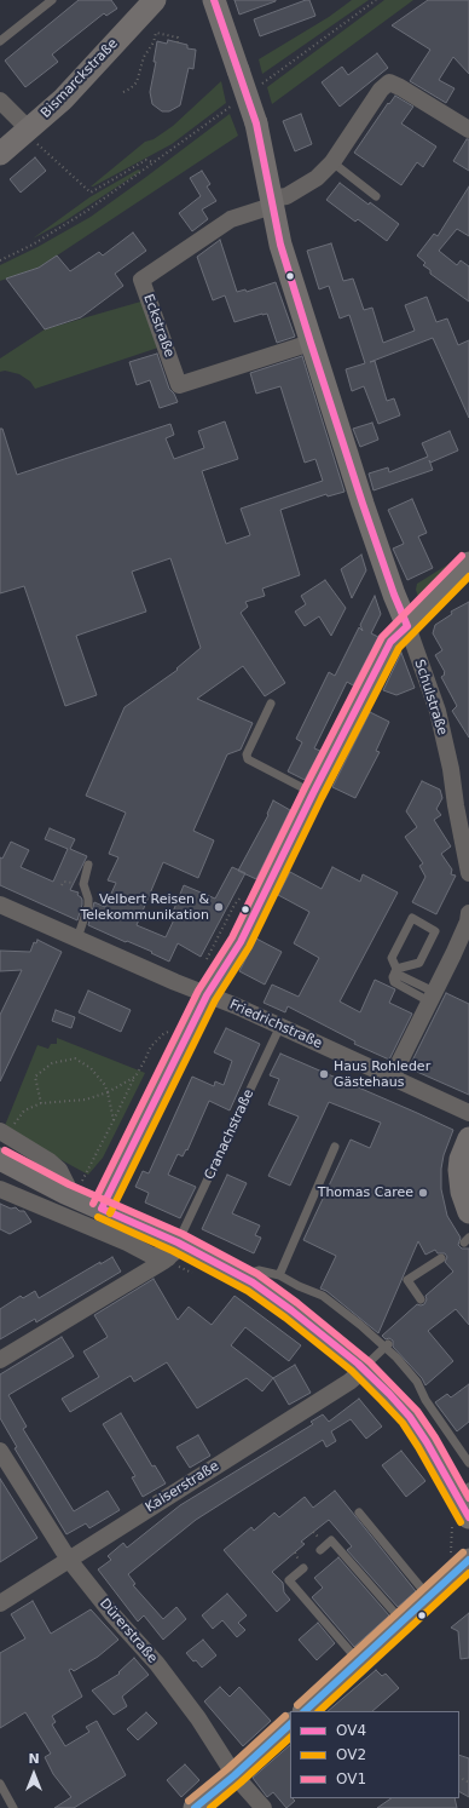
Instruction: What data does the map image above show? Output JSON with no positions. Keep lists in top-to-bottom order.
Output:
{
  "streets": {
    "main road": ["Bismarckstraße", "Schulstraße"],
    "street": [
      "Eckstraße",
      "Friedrichstraße",
      "Kaiserstraße",
      "Dürerstraße"
    ],
    "lane": ["Cranachstraße"]
  },
  "crossings": [
    ["Eckstraße", "Schulstraße"],
    ["Friedrichstraße", "Cranachstraße"],
    ["Kaiserstraße", "Dürerstraße"]
  ],
  "places": ["Velbert Reisen & Telekommunikation", "Haus Rohleder Gästehaus", "Thomas Caree"],
  "lines": ["transit line OV4", "transit line OV1", "transit line OV2"],
  "legend": ["OV4", "OV2", "OV1"],
  "north": "top"
}
